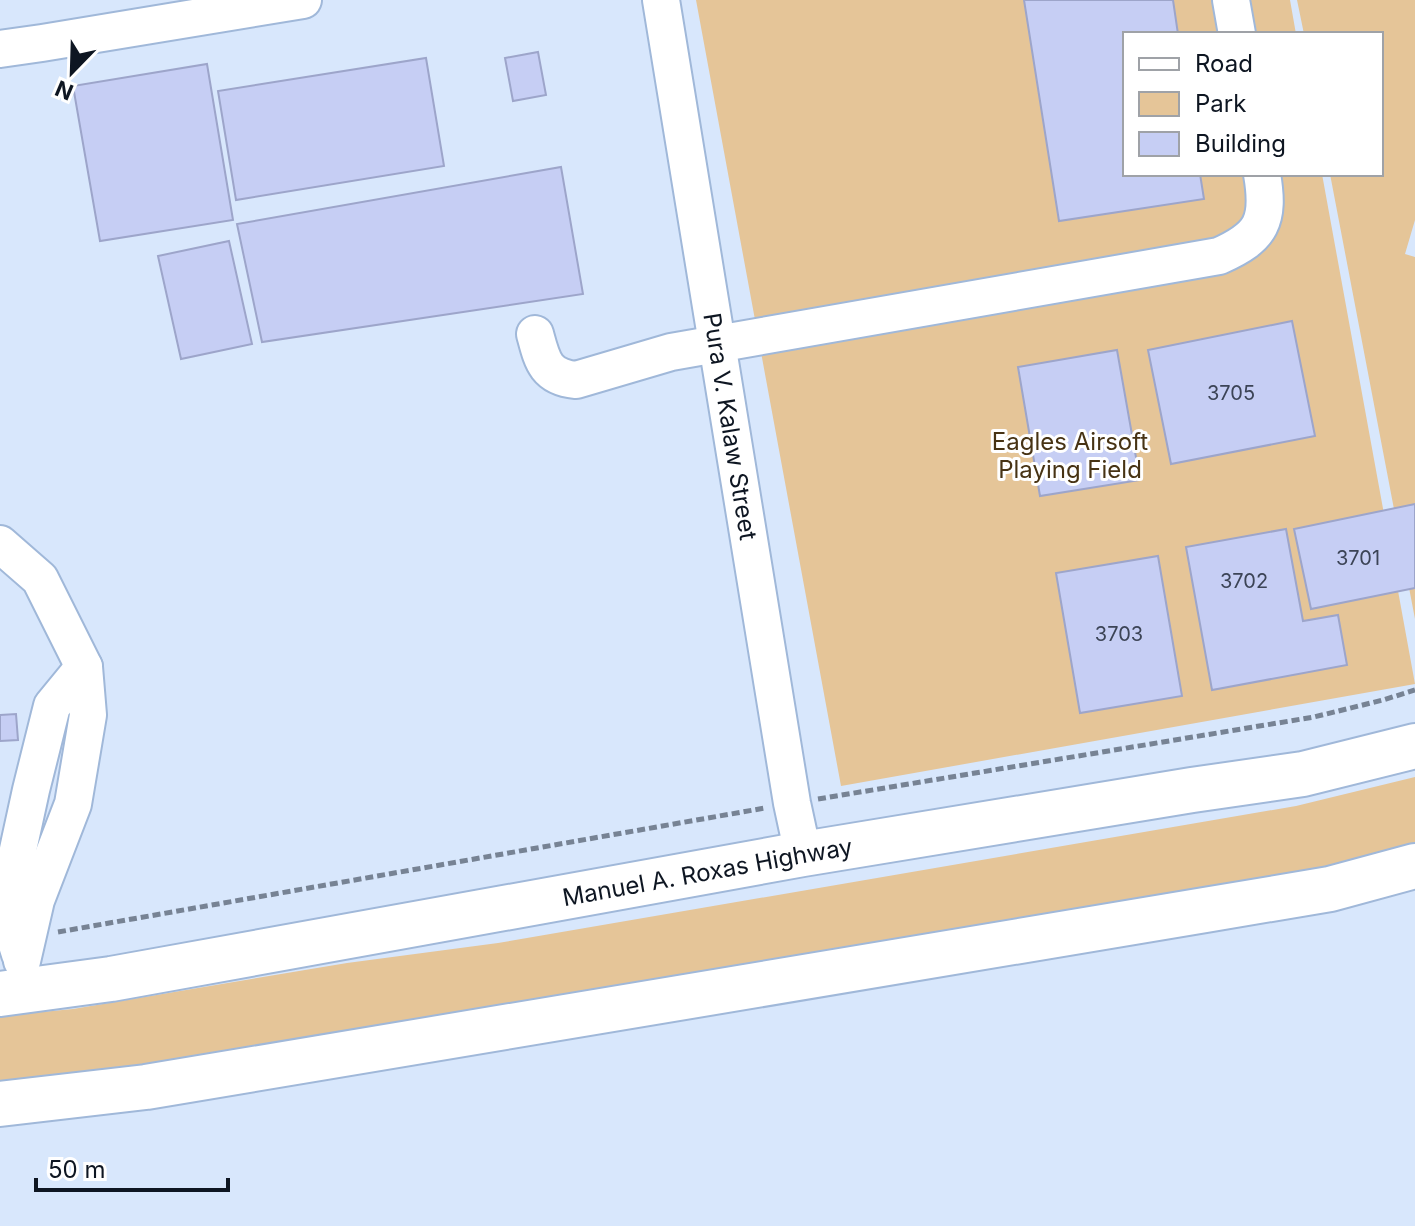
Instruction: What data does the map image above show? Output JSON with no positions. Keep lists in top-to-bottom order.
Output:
{
  "streets": {
    "main road": ["Manuel A. Roxas Highway"],
    "street": ["Pura V. Kalaw Street"]
  },
  "crossings": [
    ["Pura V. Kalaw Street", "Manuel A. Roxas Highway"]
  ],
  "parks": ["Eagles Airsoft Playing Field"],
  "house_numbers": [
    "3705",
    "3701",
    "3702",
    "3703"
  ],
  "legend": ["Road", "Park", "Building"],
  "scale_bar": "50 m",
  "north": "bottom left"
}
